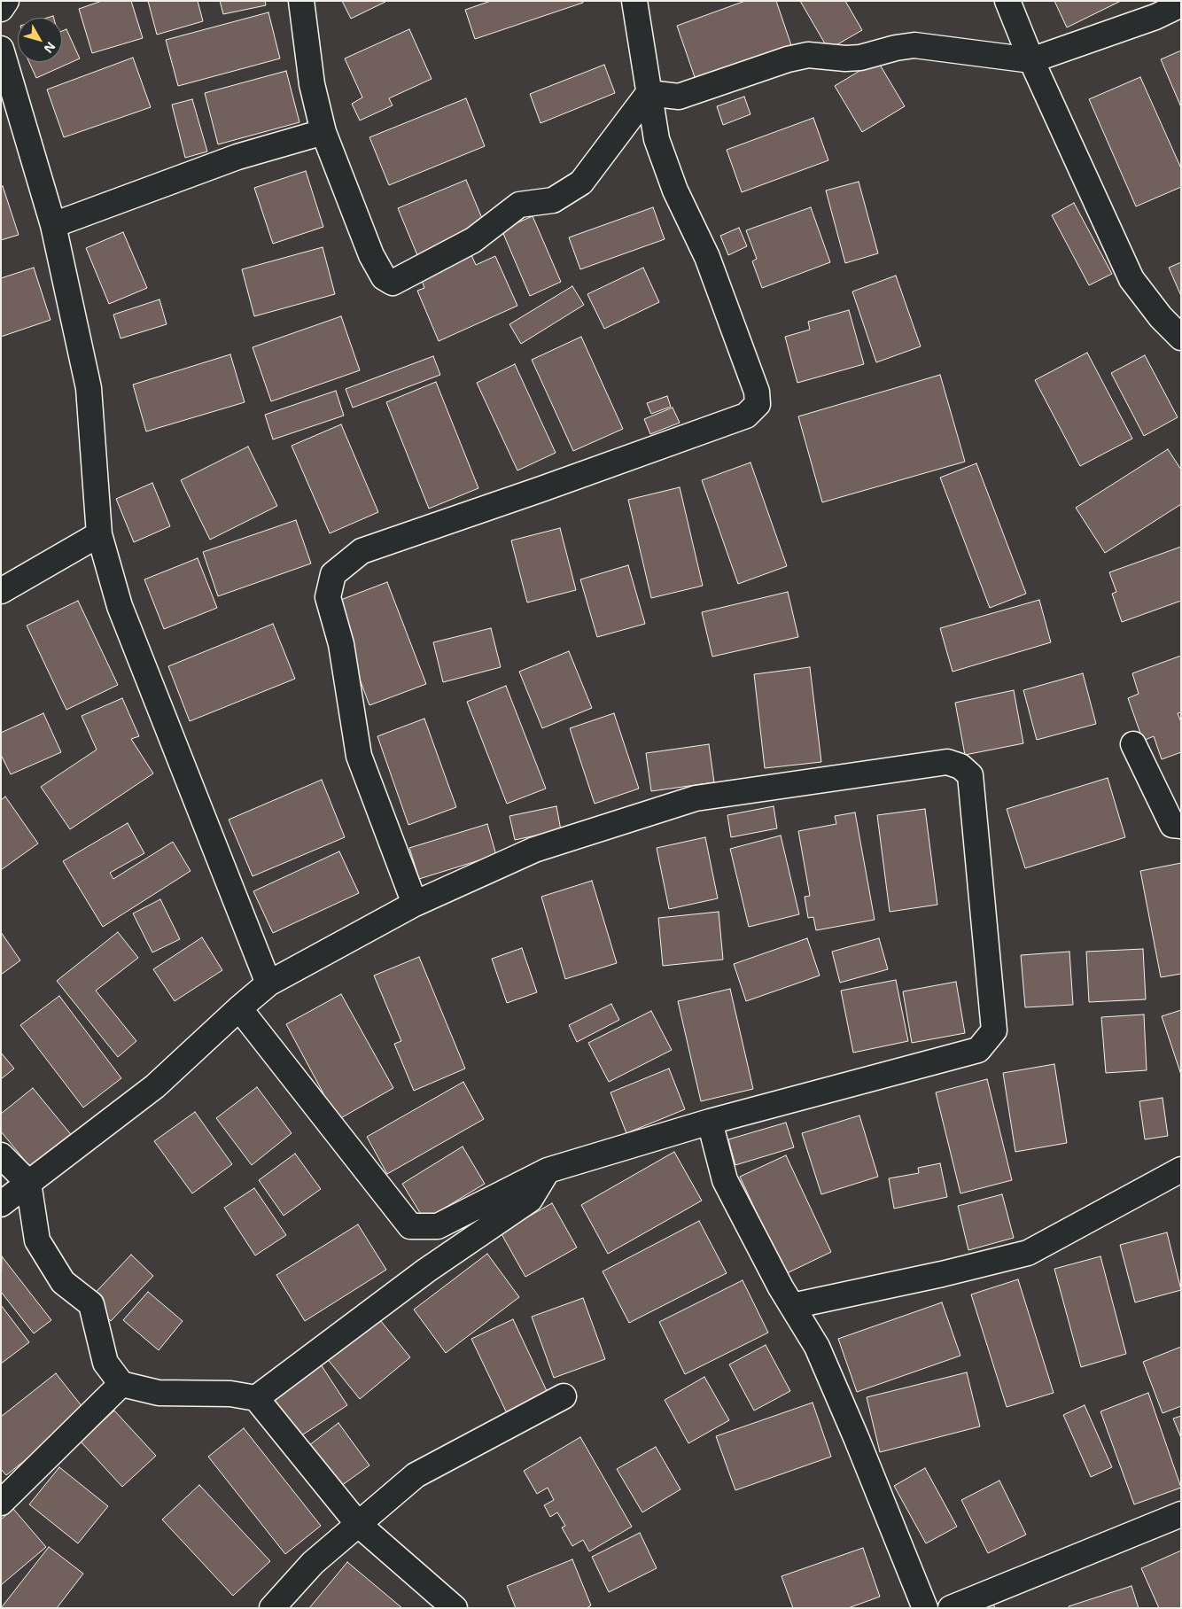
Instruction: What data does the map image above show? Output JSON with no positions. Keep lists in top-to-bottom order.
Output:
{
  "north": "bottom right"
}
